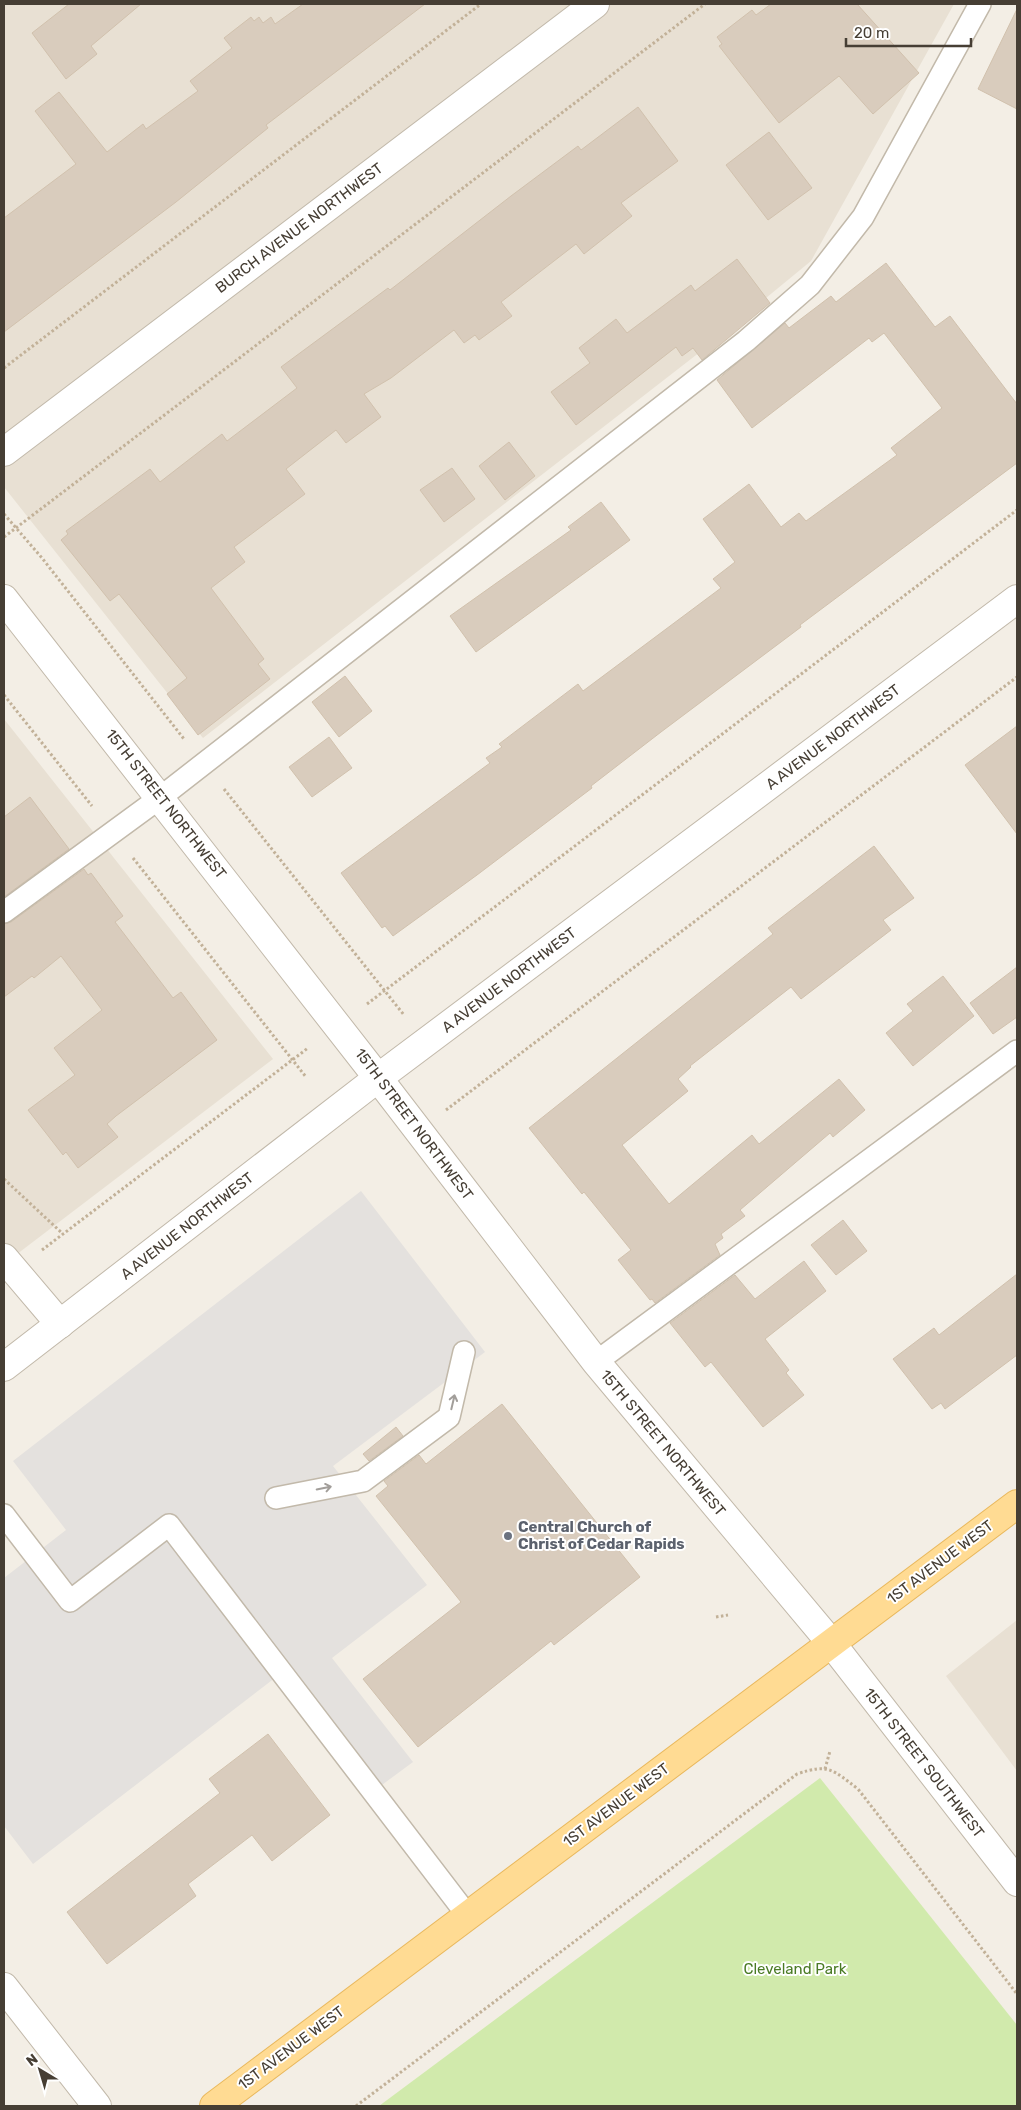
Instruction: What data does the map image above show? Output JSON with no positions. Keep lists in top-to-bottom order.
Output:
{
  "streets": {
    "main road": ["1ST AVENUE WEST"],
    "street": [
      "BURCH AVENUE NORTHWEST",
      "A AVENUE NORTHWEST",
      "15TH STREET NORTHWEST",
      "15TH STREET SOUTHWEST"
    ]
  },
  "crossings": [
    ["A AVENUE NORTHWEST", "15TH STREET NORTHWEST"],
    ["15TH STREET NORTHWEST", "1ST AVENUE WEST"],
    ["15TH STREET NORTHWEST", "15TH STREET SOUTHWEST"],
    ["1ST AVENUE WEST", "15TH STREET SOUTHWEST"]
  ],
  "parks": ["Cleveland Park"],
  "places": ["Central Church of Christ of Cedar Rapids"],
  "scale_bar": "20 m",
  "north": "top left"
}
